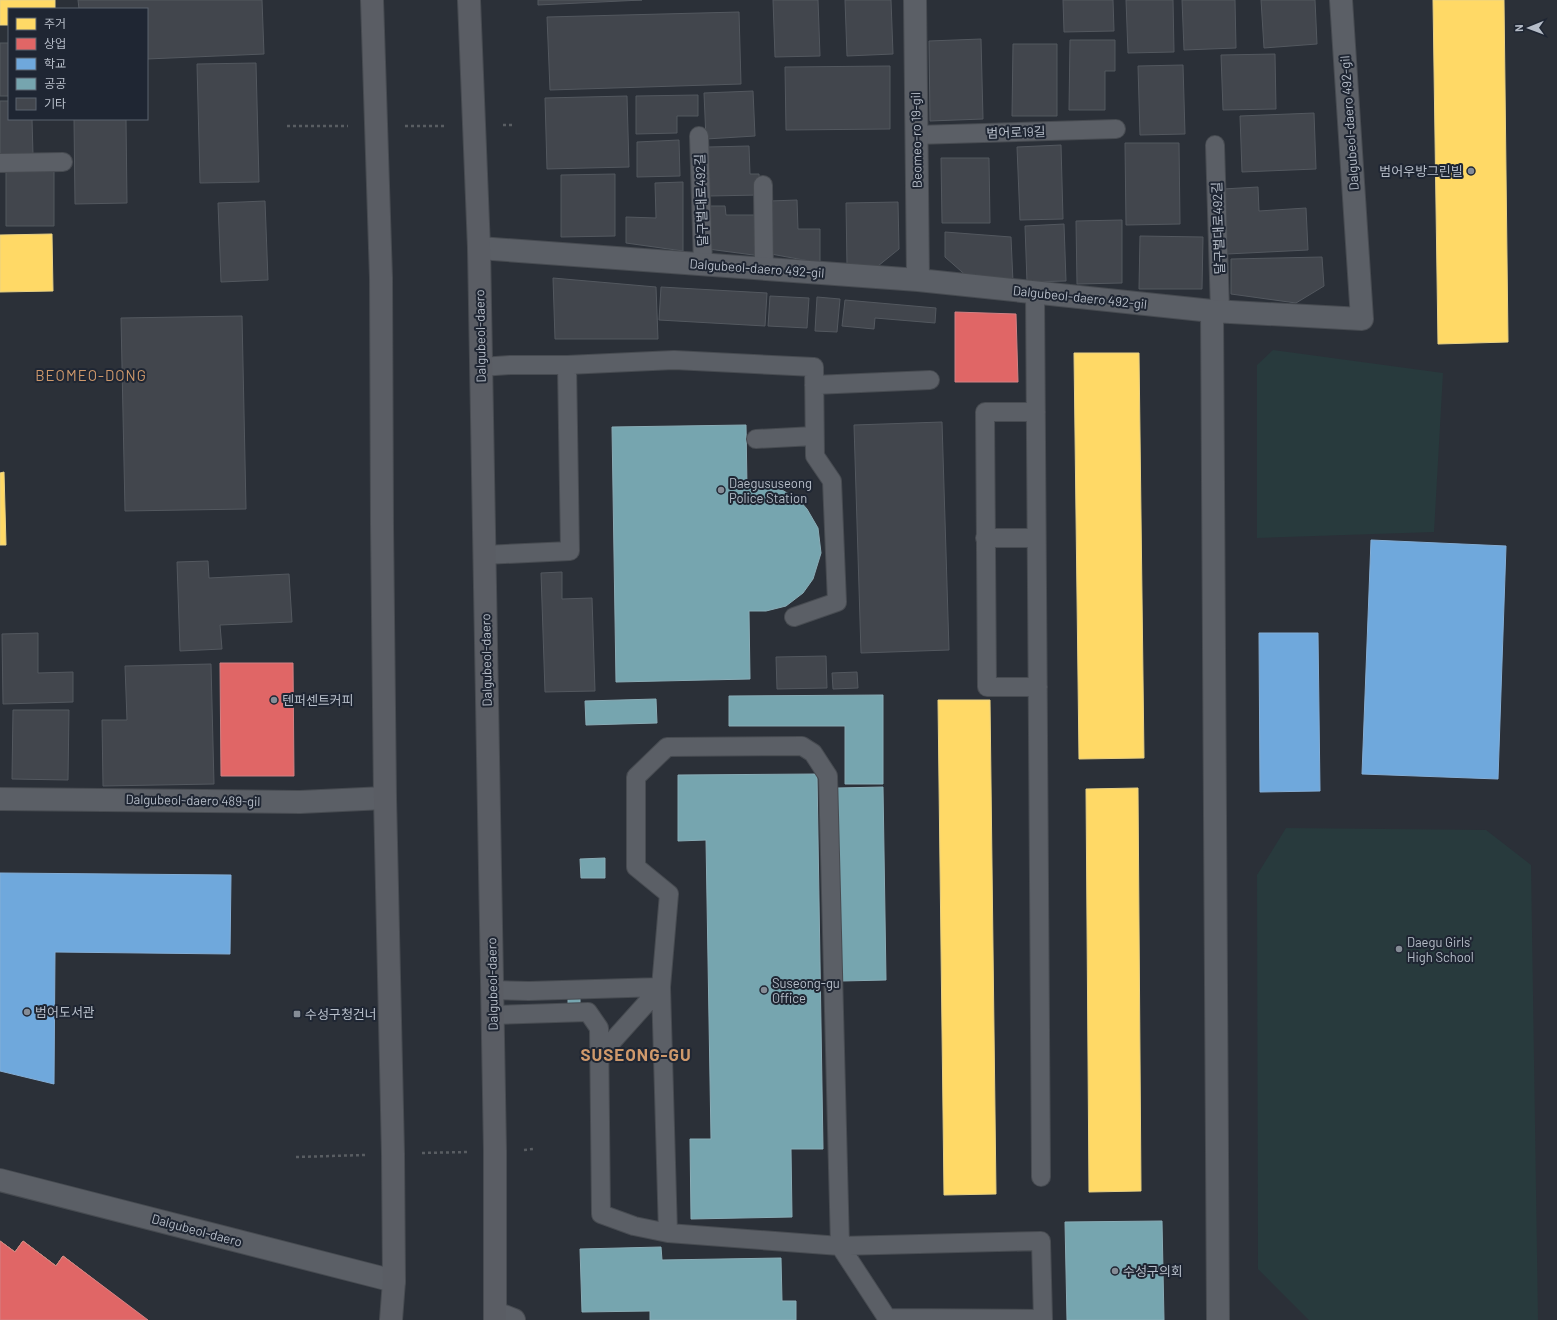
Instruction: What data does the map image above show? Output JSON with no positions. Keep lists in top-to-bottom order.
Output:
{
  "streets": {
    "main road": ["Dalgubeol-daero"],
    "street": ["Dalgubeol-daero 492-gil", "Beomeo-ro 19-gil", "Dalgubeol-daero 489-gil"],
    "lane": ["범어로19길", "달구벌대로492길"]
  },
  "crossings": [
    ["Dalgubeol-daero 492-gil", "Beomeo-ro 19-gil"],
    ["Dalgubeol-daero 492-gil", "달구벌대로492길"],
    ["Dalgubeol-daero 492-gil", "Dalgubeol-daero"],
    ["범어로19길", "Beomeo-ro 19-gil"]
  ],
  "districts": ["BEOMEO-DONG", "SUSEONG-GU"],
  "places": {
    "other": [
      "범어우방그린빌",
      "Daegususeong Police Station",
      "텐퍼센트커피",
      "Daegu Girls' High School",
      "Suseong-gu Office",
      "범어도서관",
      "수성구의회"
    ],
    "transit": ["수성구청건너"]
  },
  "legend": [
    "주거",
    "상업",
    "학교",
    "공공",
    "기타"
  ],
  "north": "left"
}
